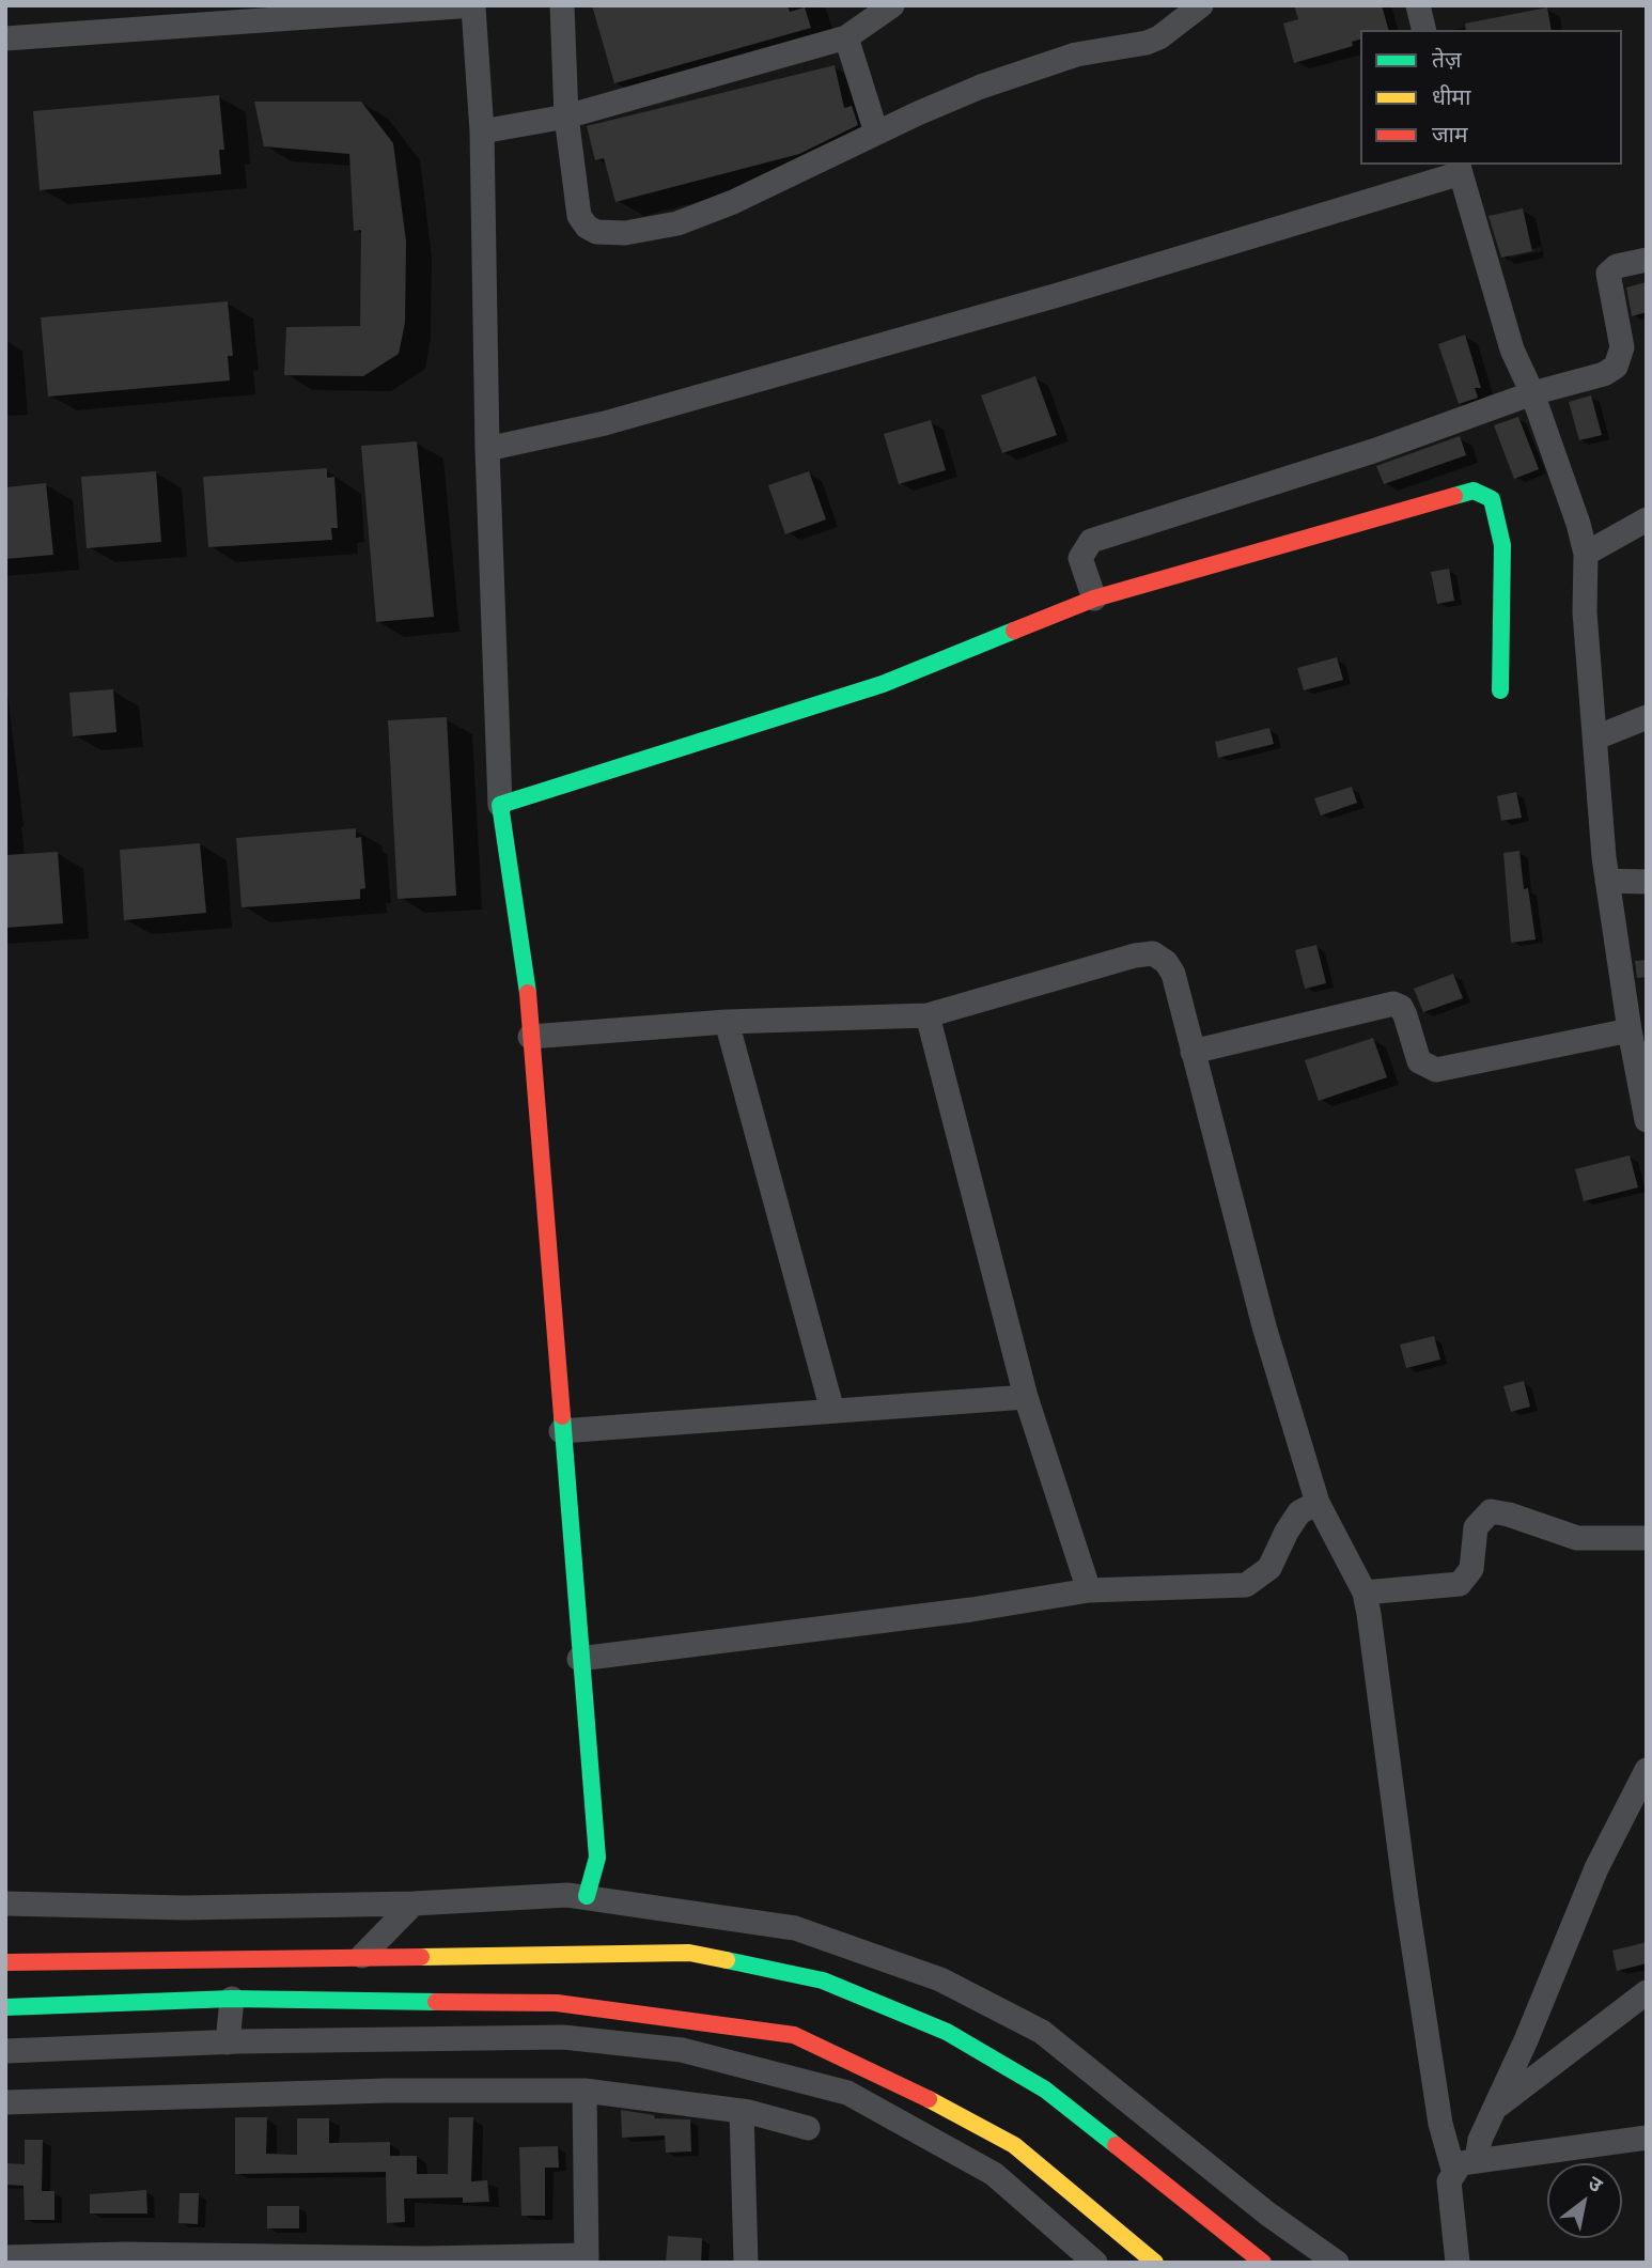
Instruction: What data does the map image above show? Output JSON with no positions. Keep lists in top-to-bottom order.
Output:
{
  "legend": ["तेज़", "धीमा", "जाम"],
  "north": "top right"
}
